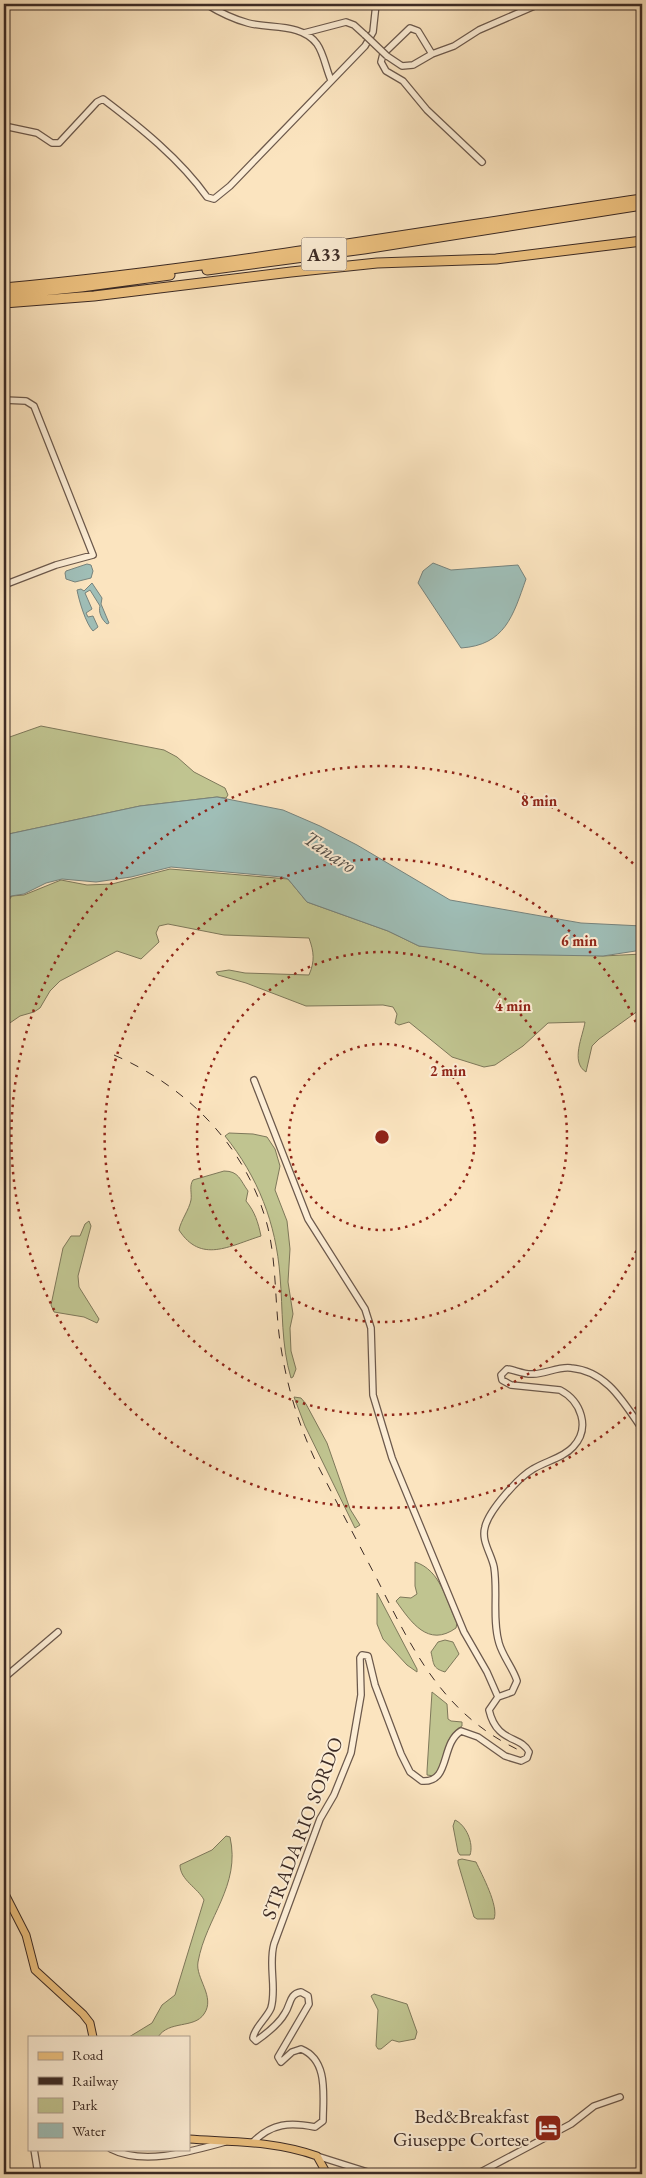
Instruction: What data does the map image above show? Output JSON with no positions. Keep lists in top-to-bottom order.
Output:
{
  "streets": {
    "highway": ["A33"],
    "street": ["STRADA RIO SORDO"]
  },
  "water": ["Tanaro"],
  "places": {
    "hotel": ["Bed&Breakfast Giuseppe Cortese"]
  },
  "legend": [
    "Road",
    "Railway",
    "Park",
    "Water"
  ],
  "rings": [
    "8 min",
    "6 min",
    "4 min",
    "2 min"
  ]
}
